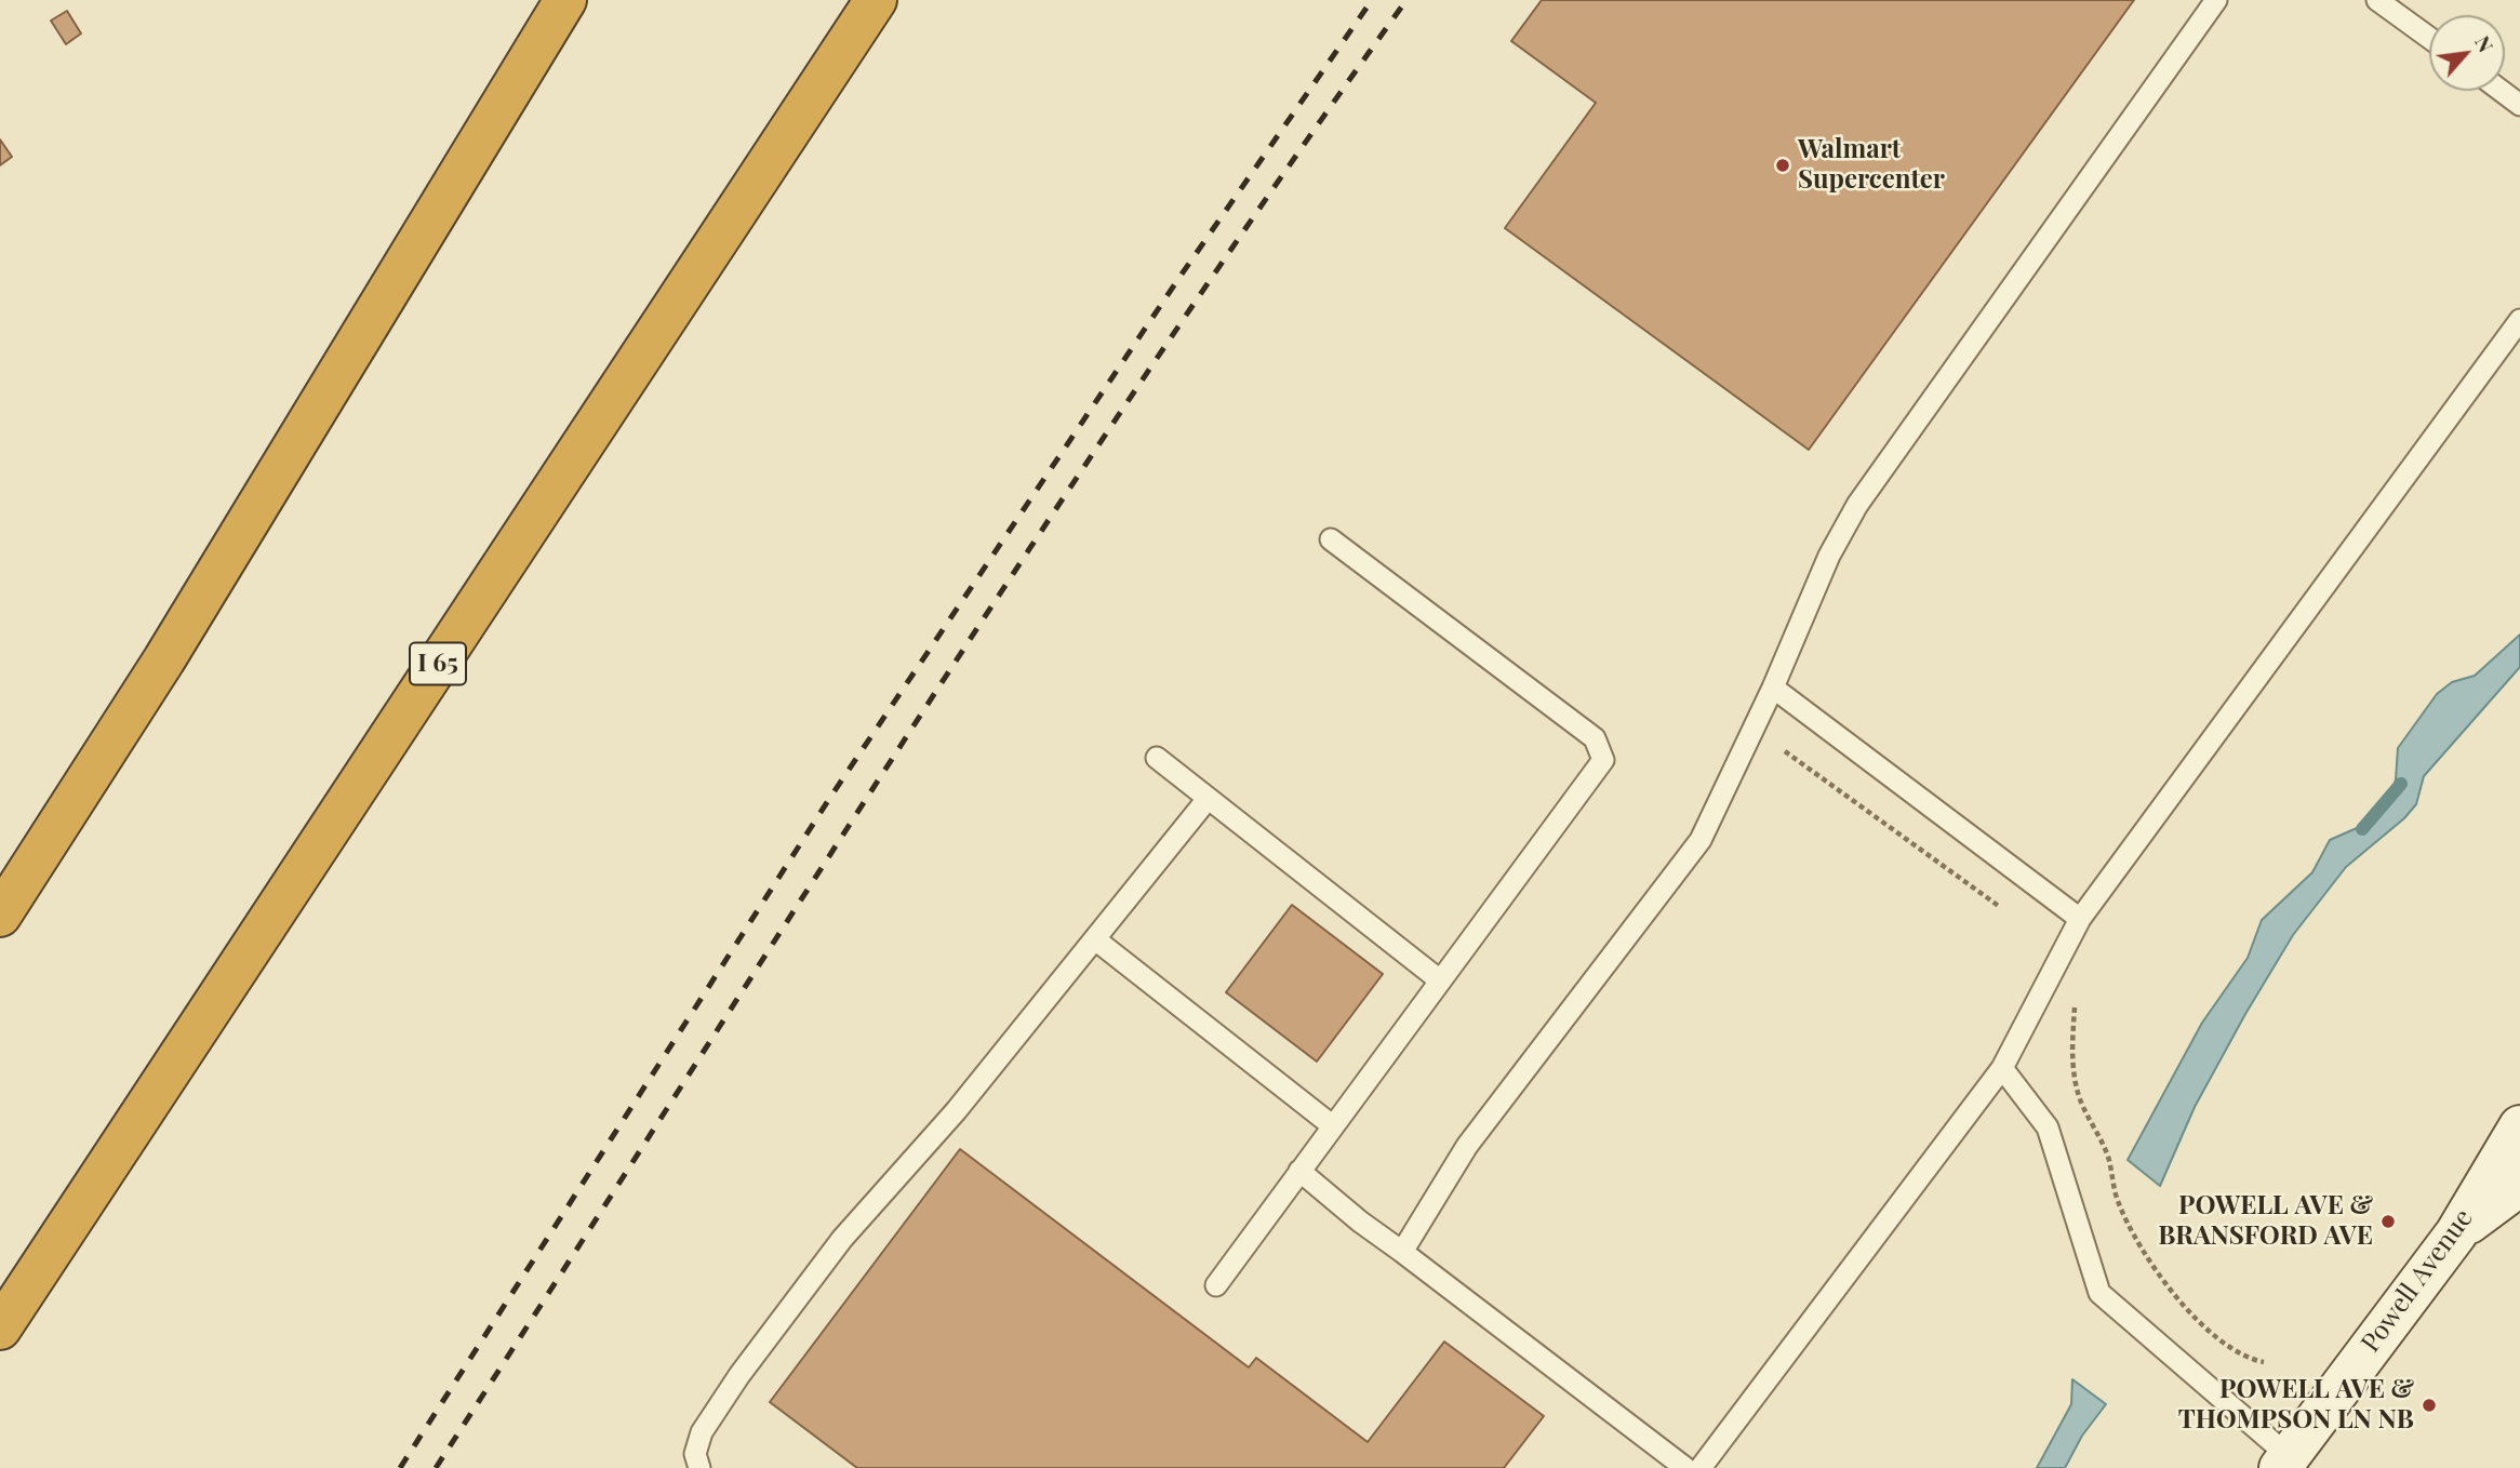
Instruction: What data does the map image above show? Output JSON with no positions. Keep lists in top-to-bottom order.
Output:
{
  "streets": {
    "highway": ["I 65"],
    "main road": ["Powell Avenue"]
  },
  "places": ["Walmart Supercenter", "POWELL AVE & BRANSFORD AVE", "POWELL AVE & THOMPSON LN NB"],
  "north": "top right"
}
